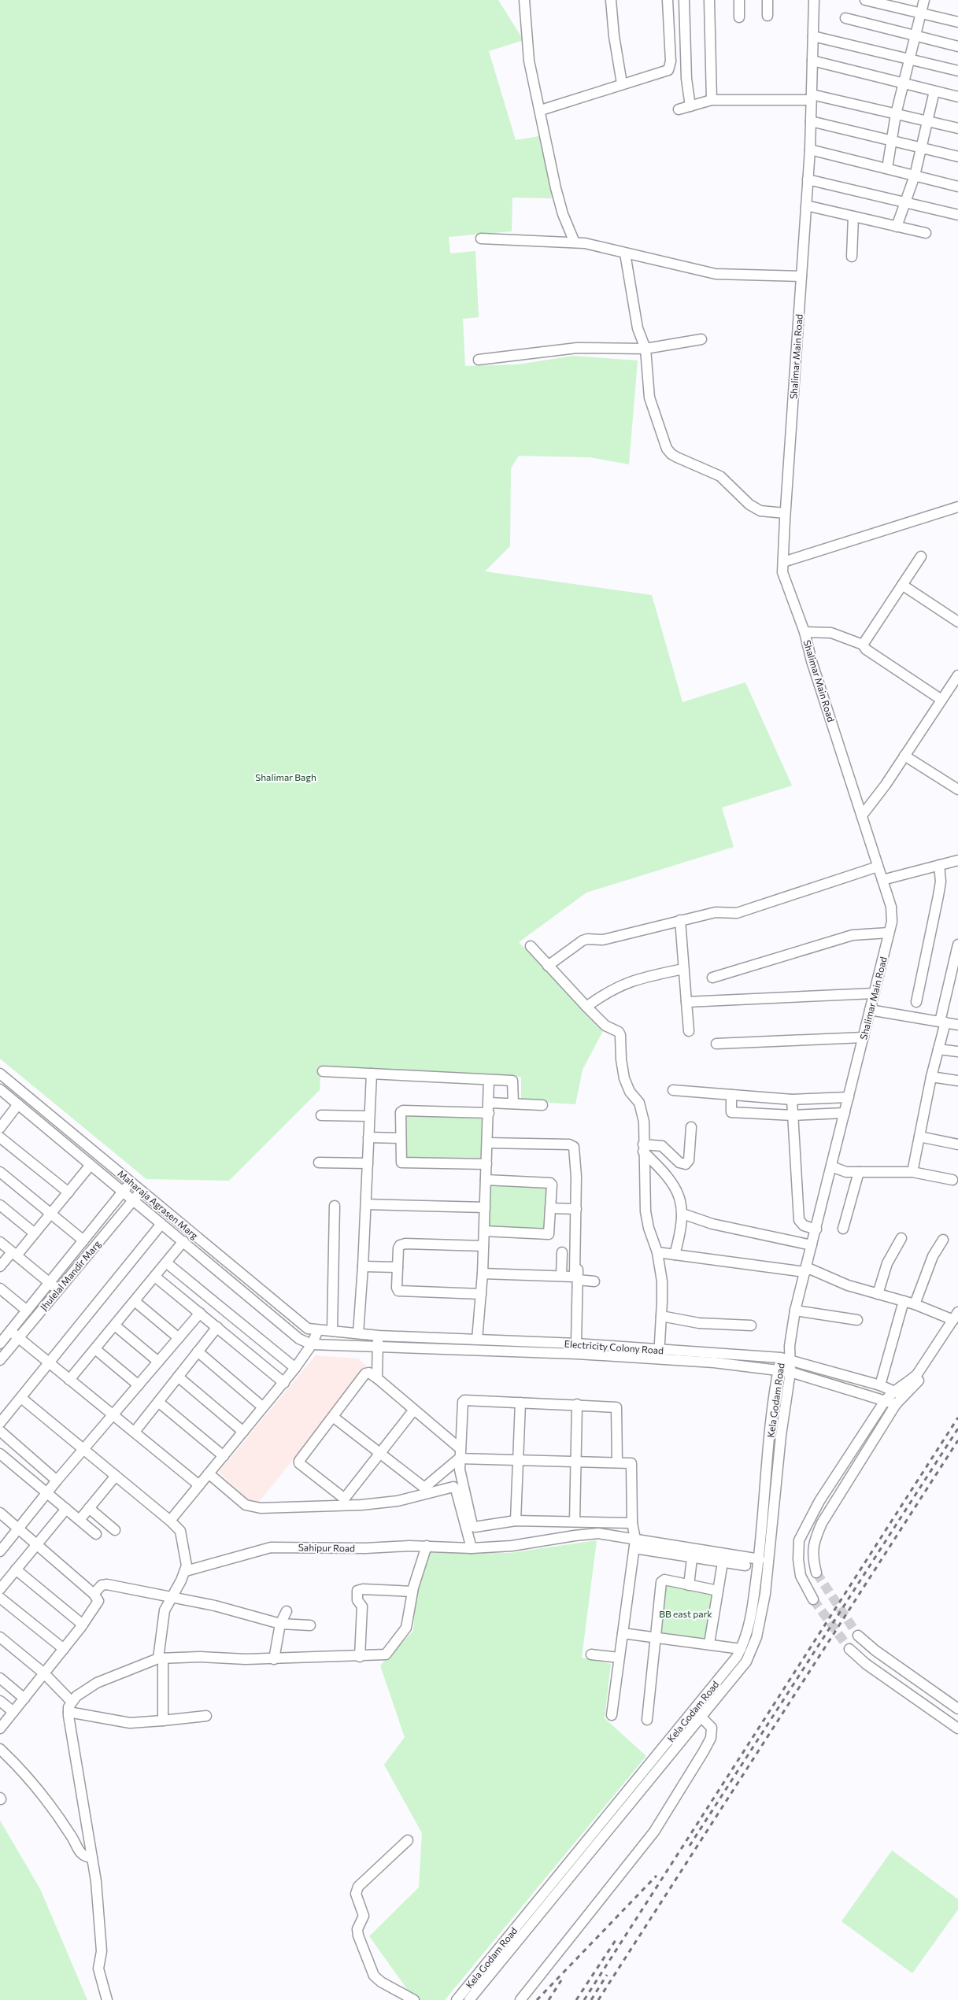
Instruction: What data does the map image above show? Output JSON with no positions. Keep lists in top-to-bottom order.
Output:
{
  "streets": {
    "street": [
      "Shalimar Main Road",
      "Maharaja Agrasen Marg",
      "Jhulelal Mandir Marg",
      "Electricity Colony Road",
      "Kela Godam Road",
      "Sahipur Road"
    ]
  },
  "crossings": [
    ["Shalimar Main Road", "Electricity Colony Road"],
    ["Shalimar Main Road", "Kela Godam Road"],
    ["Maharaja Agrasen Marg", "Jhulelal Mandir Marg"],
    ["Maharaja Agrasen Marg", "Electricity Colony Road"],
    ["Electricity Colony Road", "Kela Godam Road"]
  ],
  "parks": ["Shalimar Bagh", "BB east park"]
}
